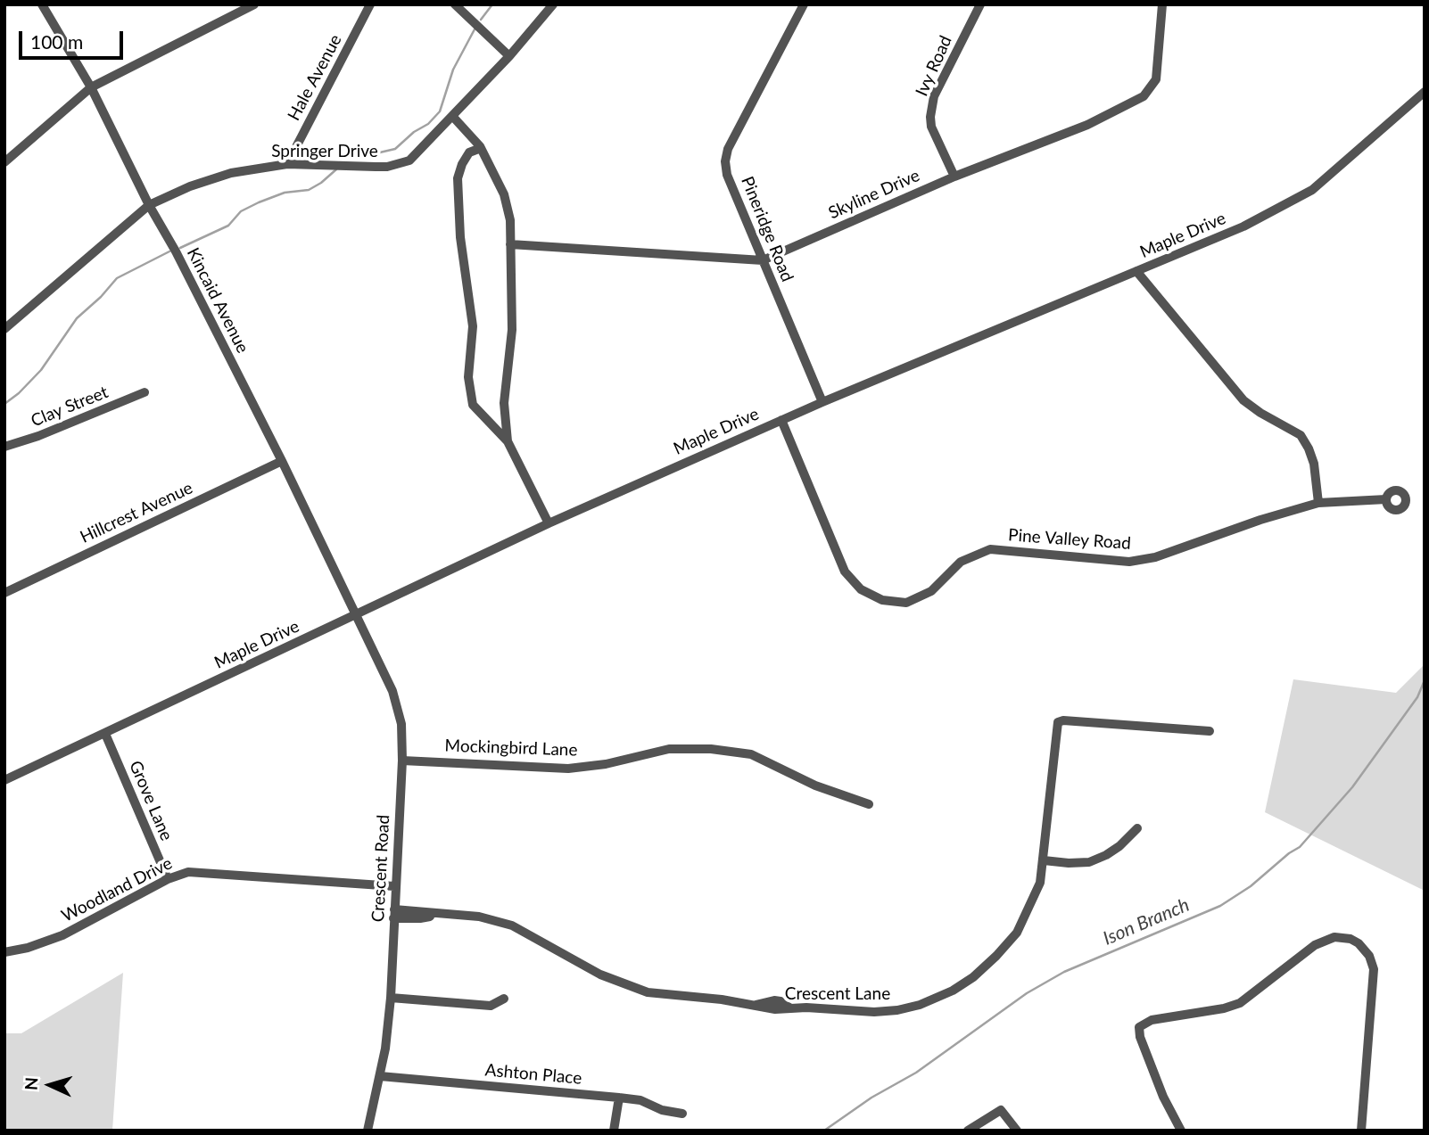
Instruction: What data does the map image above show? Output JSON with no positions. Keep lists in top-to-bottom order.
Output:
{
  "streets": {
    "street": [
      "Ivy Road",
      "Hale Avenue",
      "Springer Drive",
      "Skyline Drive",
      "Pineridge Road",
      "Maple Drive",
      "Kincaid Avenue",
      "Clay Street",
      "Hillcrest Avenue",
      "Pine Valley Road",
      "Mockingbird Lane",
      "Grove Lane",
      "Crescent Road",
      "Woodland Drive",
      "Crescent Lane",
      "Ashton Place"
    ]
  },
  "crossings": [
    ["Ivy Road", "Skyline Drive"],
    ["Hale Avenue", "Springer Drive"],
    ["Springer Drive", "Kincaid Avenue"],
    ["Skyline Drive", "Pineridge Road"],
    ["Pineridge Road", "Maple Drive"],
    ["Maple Drive", "Kincaid Avenue"],
    ["Maple Drive", "Pine Valley Road"],
    ["Maple Drive", "Grove Lane"],
    ["Maple Drive", "Crescent Road"],
    ["Kincaid Avenue", "Hillcrest Avenue"],
    ["Kincaid Avenue", "Crescent Road"],
    ["Mockingbird Lane", "Crescent Road"],
    ["Grove Lane", "Woodland Drive"],
    ["Crescent Road", "Woodland Drive"],
    ["Crescent Road", "Crescent Lane"],
    ["Crescent Road", "Ashton Place"]
  ],
  "water": ["Ison Branch"],
  "scale_bar": "100 m",
  "north": "left"
}
